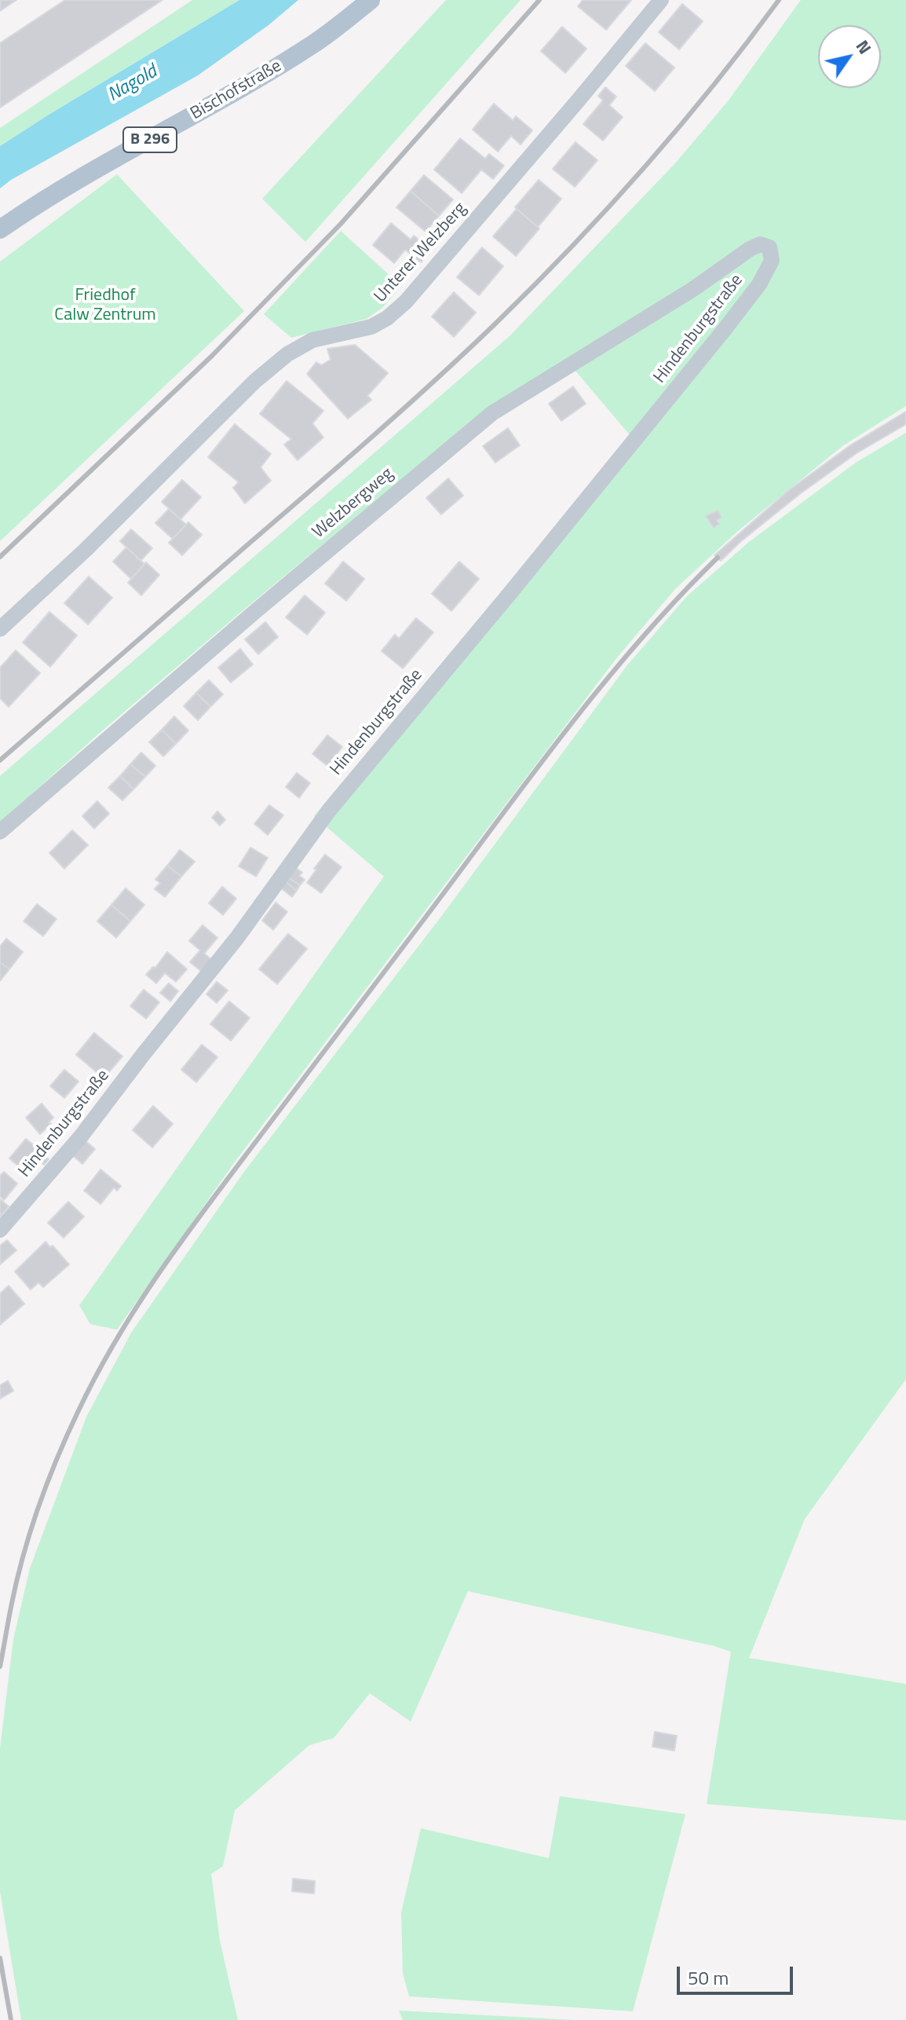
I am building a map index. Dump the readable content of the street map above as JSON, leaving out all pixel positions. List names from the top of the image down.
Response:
{
  "streets": {
    "main road": ["Bischofstraße", "B 296"],
    "street": ["Unterer Welzberg", "Hindenburgstraße", "Welzbergweg"]
  },
  "crossings": [
    ["Hindenburgstraße", "Welzbergweg"]
  ],
  "water": ["Nagold"],
  "parks": ["Friedhof Calw Zentrum"],
  "scale_bar": "50 m",
  "north": "top right"
}
